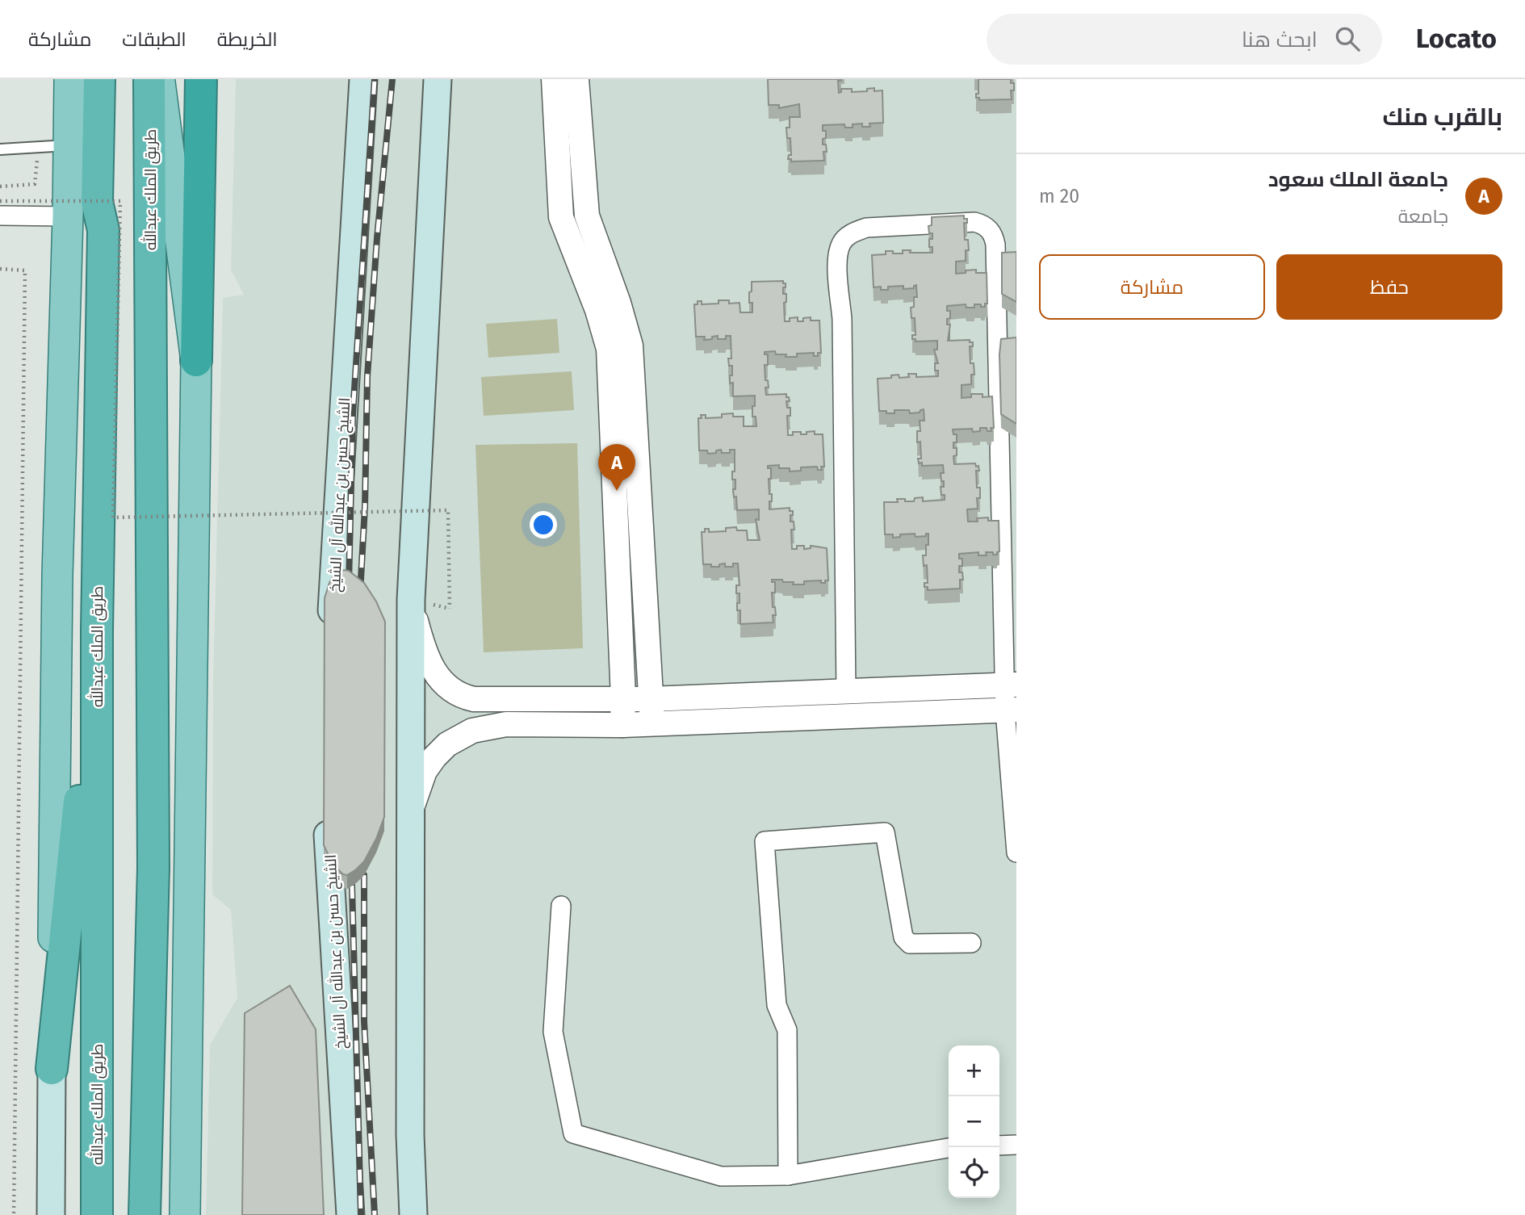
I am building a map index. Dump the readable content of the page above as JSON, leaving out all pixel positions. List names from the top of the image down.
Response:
{
  "streets": {
    "highway": ["طريق الملك عبدالله"],
    "main road": ["الشيخ حسن بن عبدالله آل الشيخ"]
  },
  "page": {
    "header": "Locato",
    "search": "ابحث هنا",
    "nav": ["الخريطة", "الطبقات", "مشاركة"],
    "heading": "بالقرب منك",
    "list": [
      {
        "mark": "A",
        "name": "جامعة الملك سعود",
        "note": "جامعة",
        "value": "20 m"
      }
    ],
    "buttons": ["حفظ", "مشاركة"],
    "pins": "A",
    "map_buttons": ["+", "−"]
  }
}
